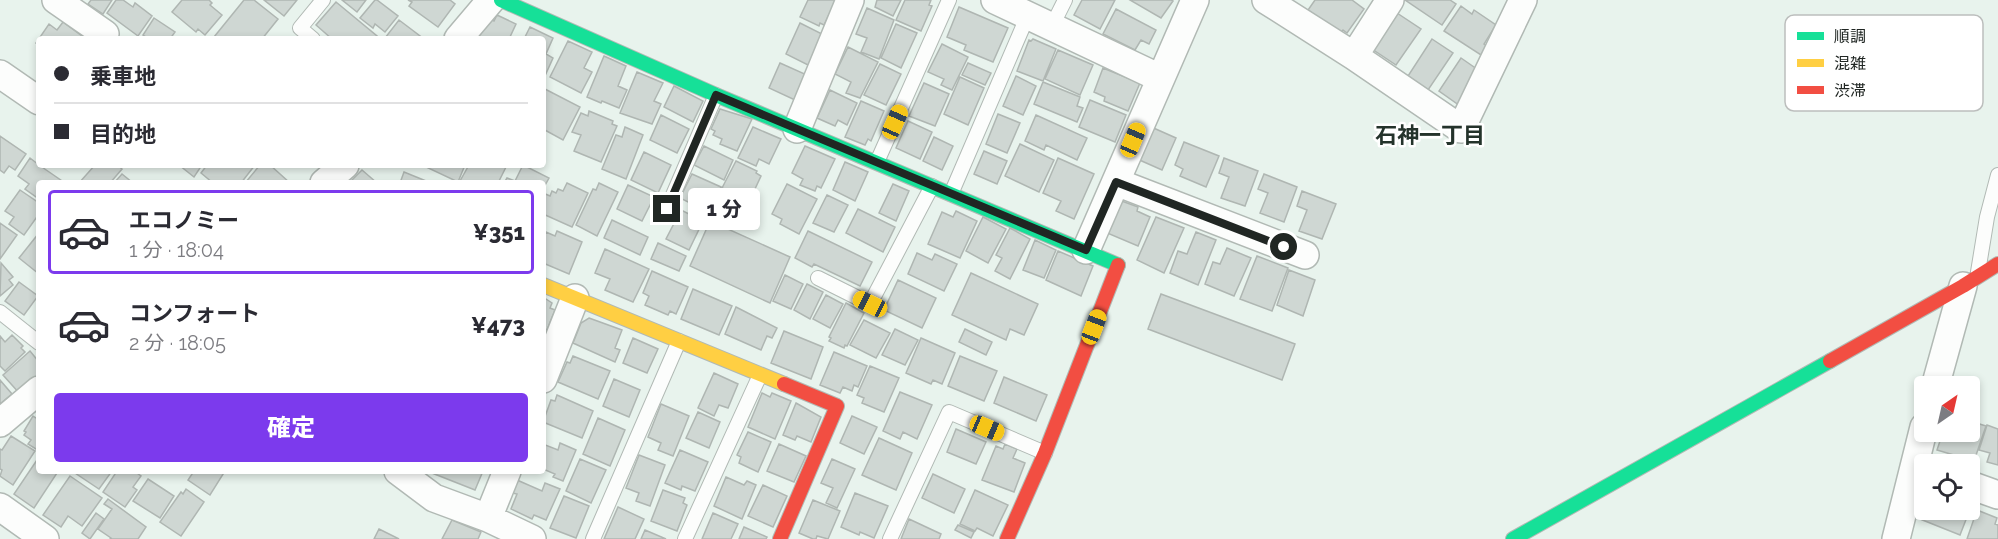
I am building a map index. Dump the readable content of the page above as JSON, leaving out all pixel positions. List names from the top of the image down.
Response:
{
  "districts": ["石神一丁目"],
  "legend": ["順調", "混雑", "渋滞"],
  "north": "top right",
  "page": {
    "banner": ["乗車地", "目的地"],
    "bubble": "1 分",
    "list": [
      {
        "name": "エコノミー",
        "note": "1 分 · 18:04",
        "value": "¥351"
      },
      {
        "name": "コンフォート",
        "note": "2 分 · 18:05",
        "value": "¥473"
      }
    ],
    "buttons": "確定"
  }
}
